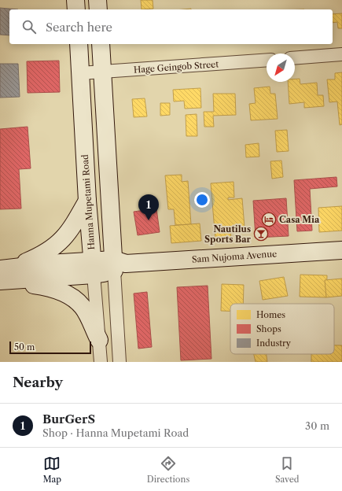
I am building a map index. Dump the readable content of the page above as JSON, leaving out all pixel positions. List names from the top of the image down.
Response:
{
  "streets": {
    "main road": ["Hanna Mupetami Road", "Sam Nujoma Avenue"],
    "street": ["Hage Geingob Street"]
  },
  "crossings": [
    ["Hage Geingob Street", "Hanna Mupetami Road"],
    ["Hanna Mupetami Road", "Sam Nujoma Avenue"]
  ],
  "places": {
    "hotel": ["Casa Mia"],
    "bar": ["Nautilus Sports Bar"]
  },
  "legend": ["Homes", "Shops", "Industry"],
  "scale_bar": "50 m",
  "north": "bottom left",
  "page": {
    "search": "Search here",
    "pins": "1",
    "scale": "50 m",
    "heading": "Nearby",
    "list": [
      {
        "mark": "1",
        "name": "BurGerS",
        "note": "Shop · Hanna Mupetami Road",
        "value": "30 m"
      }
    ],
    "nav": ["Map", "Directions", "Saved"]
  }
}
